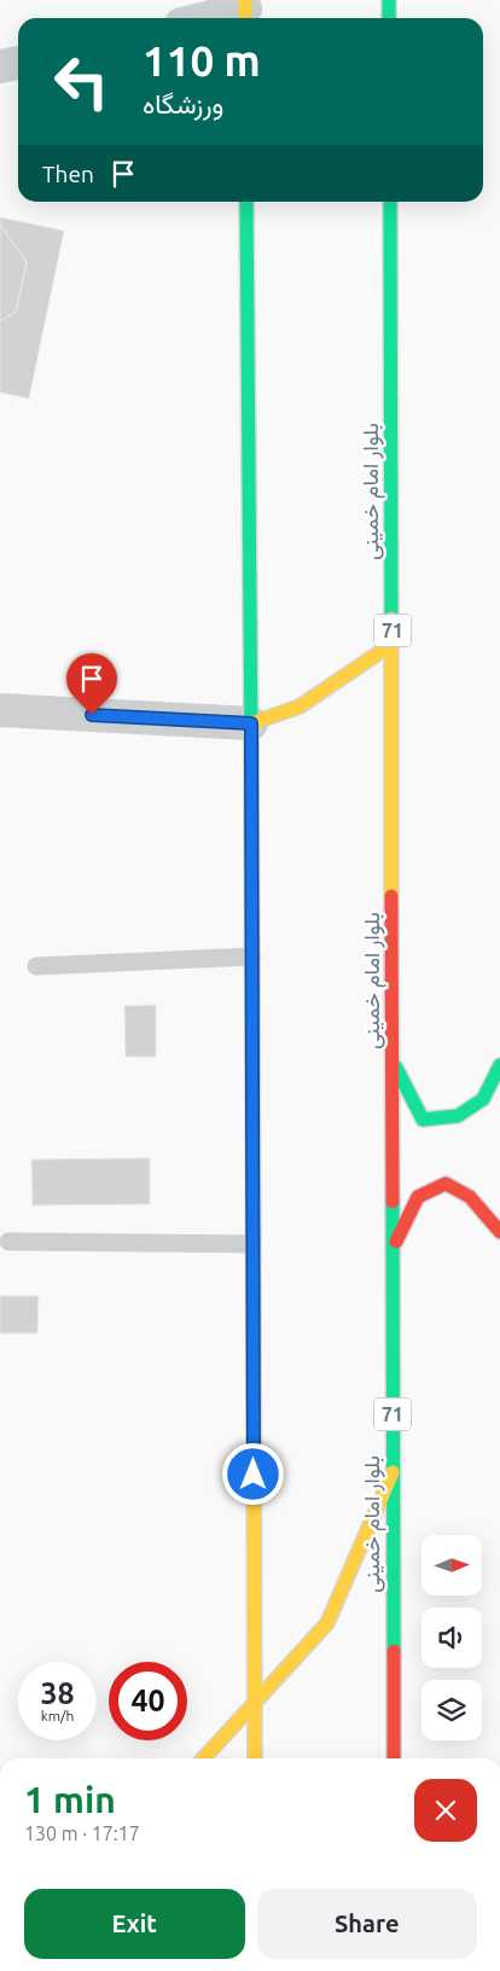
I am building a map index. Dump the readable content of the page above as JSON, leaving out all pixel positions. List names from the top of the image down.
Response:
{
  "streets": {
    "main road": ["بلوار امام خمینی", "71"]
  },
  "north": "right",
  "page": {
    "turn": ["110 m", "ورزشگاه"],
    "then": "Then",
    "speed": "38 km/h",
    "limit": "40",
    "heading": ["1 min", "130 m · 17:17"],
    "buttons": ["Exit", "Share"]
  }
}
